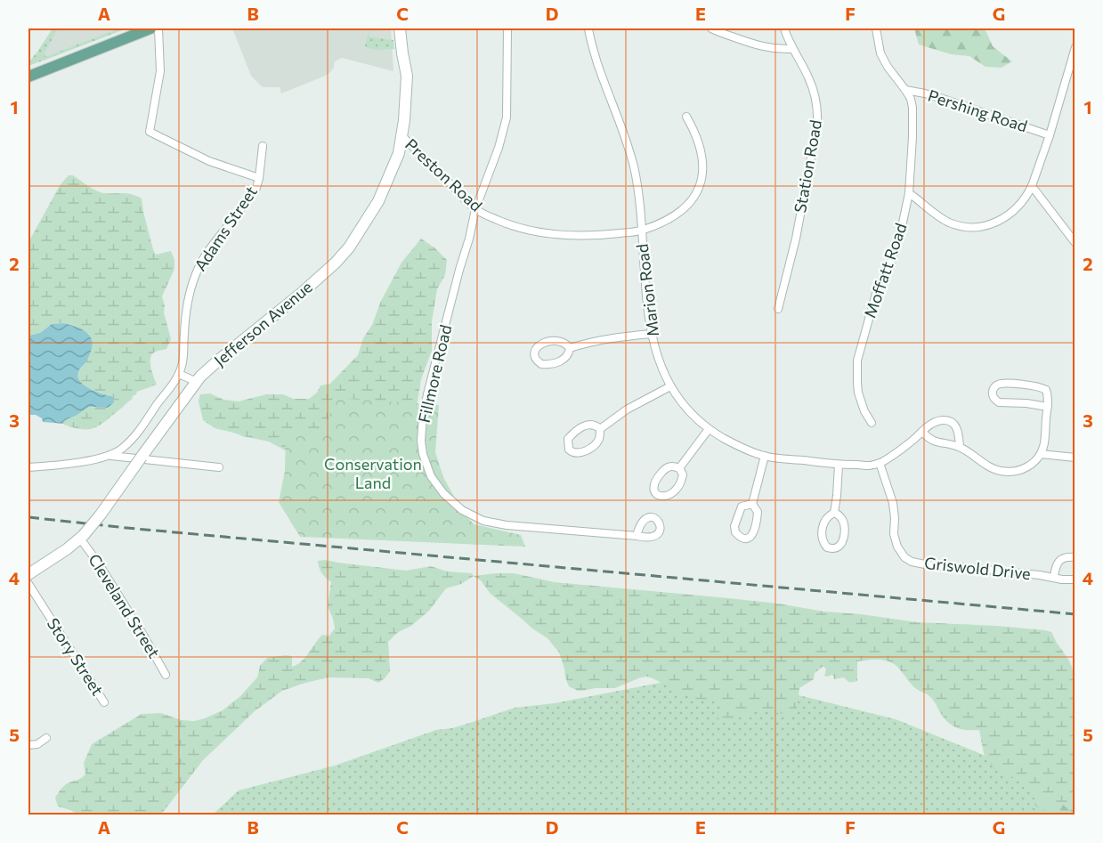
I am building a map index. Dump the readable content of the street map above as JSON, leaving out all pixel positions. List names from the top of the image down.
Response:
{
  "streets": {
    "main road": ["Jefferson Avenue"],
    "street": [
      "Pershing Road",
      "Station Road",
      "Preston Road",
      "Adams Street",
      "Moffatt Road",
      "Marion Road",
      "Fillmore Road",
      "Griswold Drive",
      "Cleveland Street",
      "Story Street"
    ]
  },
  "crossings": [
    ["Pershing Road", "Moffatt Road"],
    ["Preston Road", "Marion Road"],
    ["Preston Road", "Jefferson Avenue"],
    ["Preston Road", "Fillmore Road"],
    ["Marion Road", "Griswold Drive"],
    ["Jefferson Avenue", "Cleveland Street"]
  ],
  "parks": ["Conservation Land"],
  "grid": {
    "columns": [
      "A",
      "B",
      "C",
      "D",
      "E",
      "F",
      "G"
    ],
    "rows": [
      "1",
      "2",
      "3",
      "4",
      "5"
    ]
  }
}
